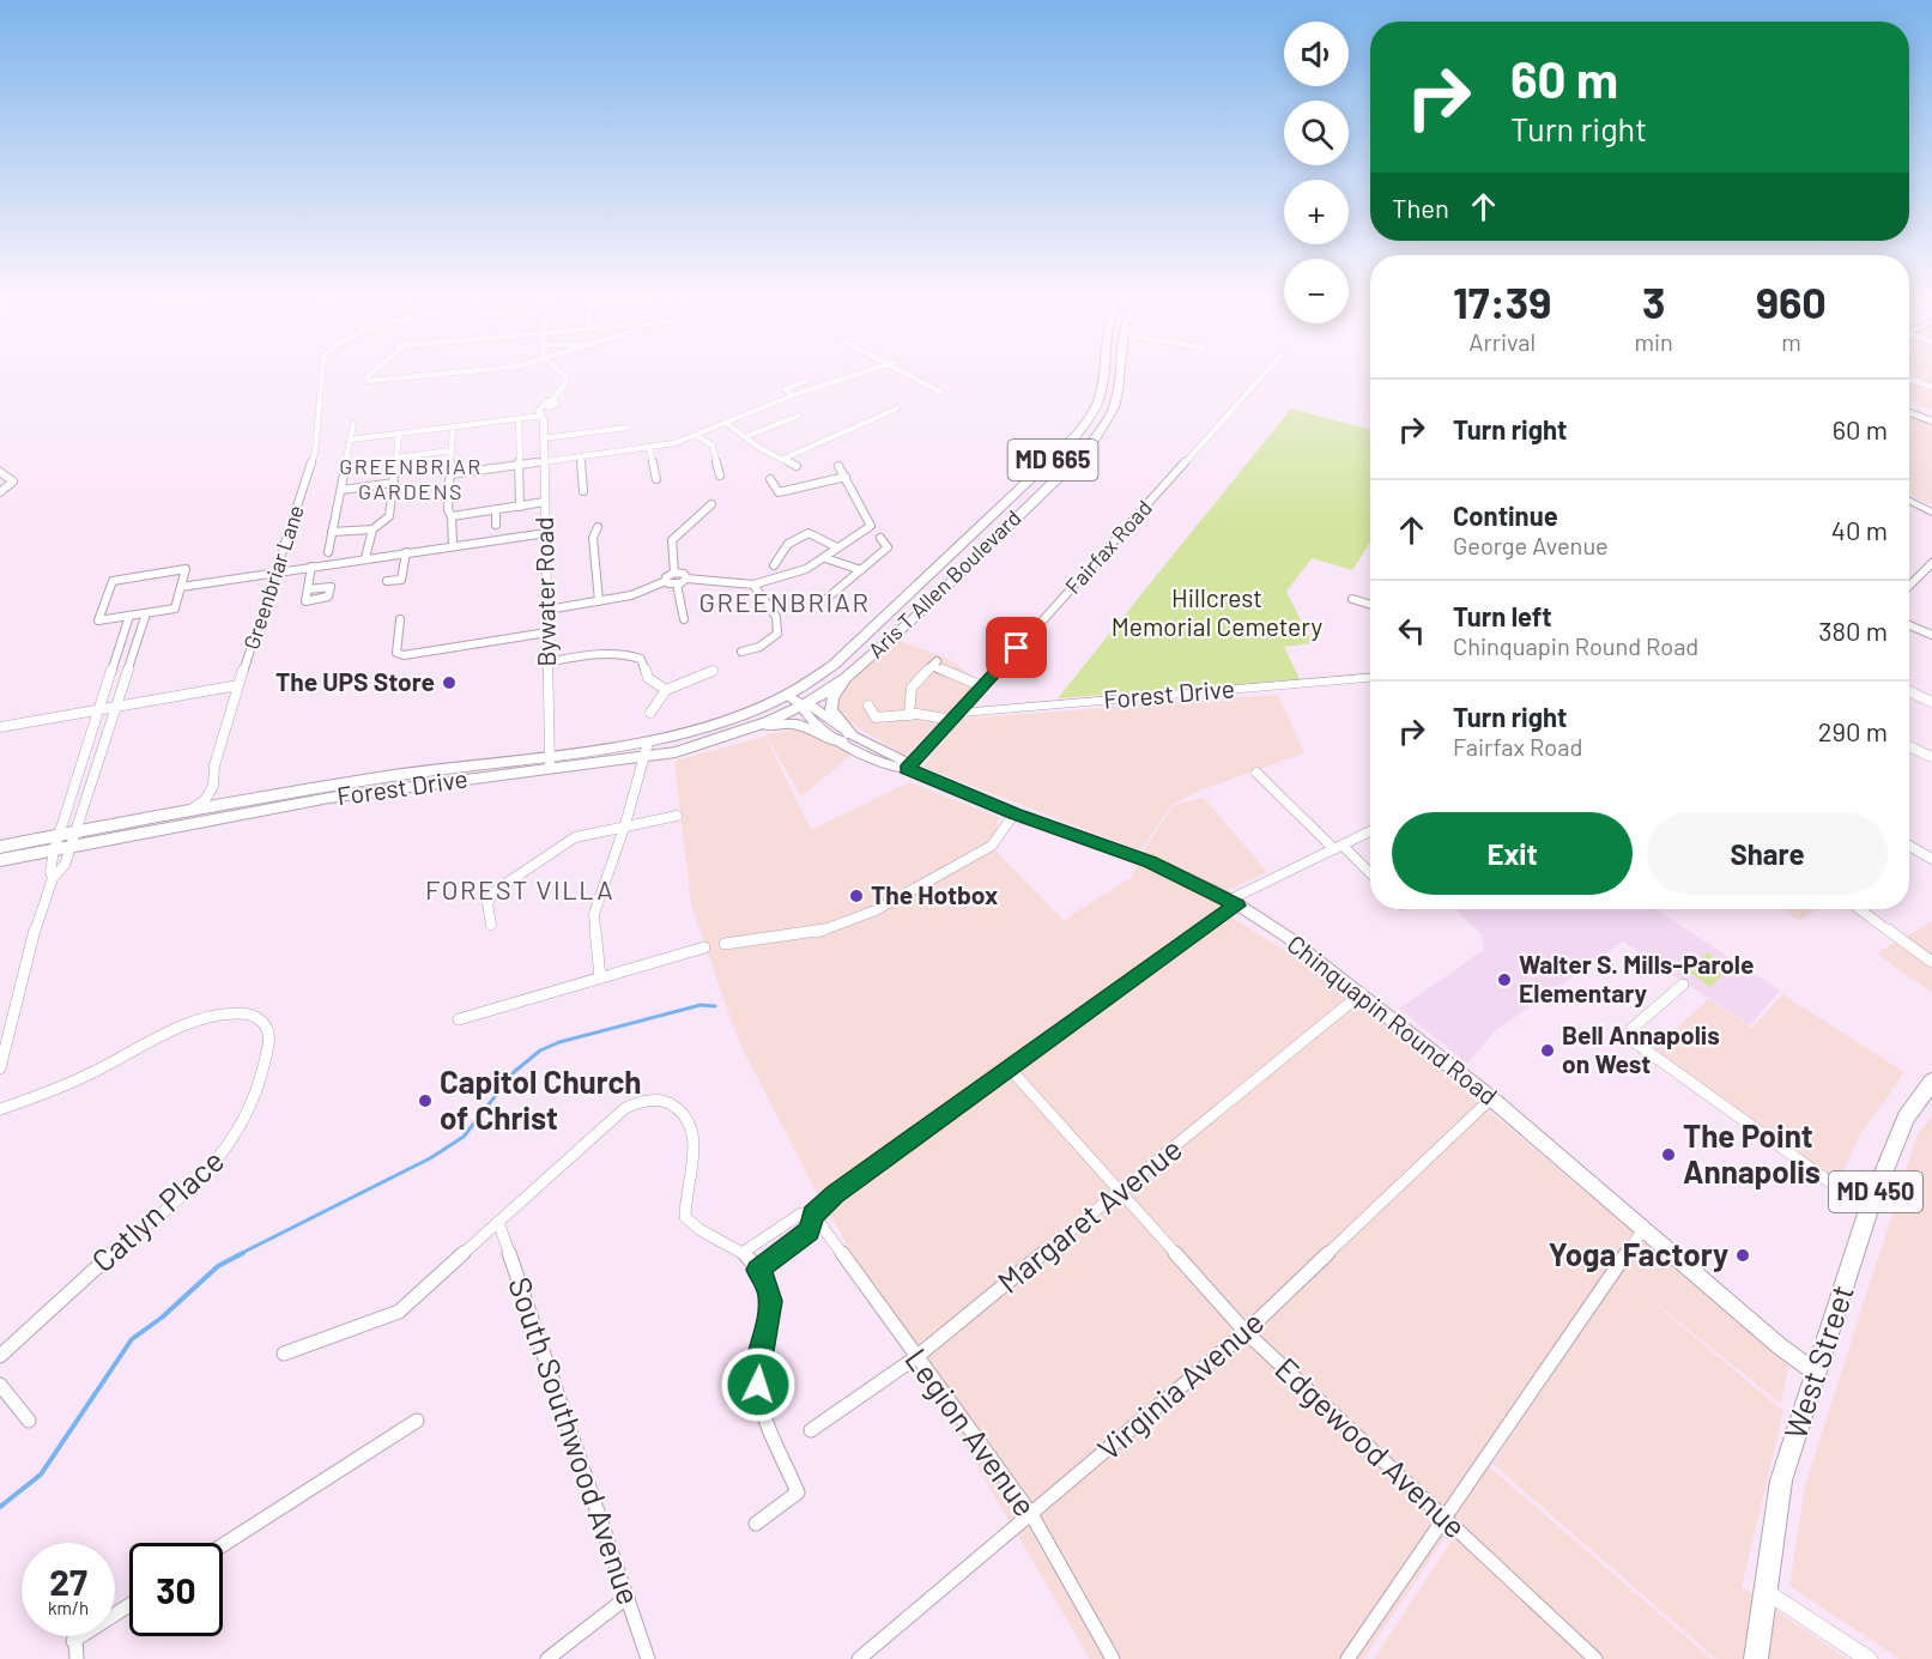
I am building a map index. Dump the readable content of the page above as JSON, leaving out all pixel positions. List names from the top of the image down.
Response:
{
  "streets": {
    "main road": [
      "MD 665",
      "Aris T Allen Boulevard",
      "Forest Drive",
      "Chinquapin Round Road",
      "MD 450",
      "West Street"
    ],
    "street": [
      "Fairfax Road",
      "Greenbriar Lane",
      "Bywater Road",
      "Catlyn Place",
      "Margaret Avenue",
      "Virginia Avenue",
      "Legion Avenue",
      "South Southwood Avenue",
      "Edgewood Avenue"
    ]
  },
  "crossings": [
    ["Fairfax Road", "Forest Drive"],
    ["Fairfax Road", "Chinquapin Round Road"],
    ["Aris T Allen Boulevard", "Forest Drive"],
    ["Aris T Allen Boulevard", "Chinquapin Round Road"],
    ["Bywater Road", "Forest Drive"],
    ["Forest Drive", "Chinquapin Round Road"],
    ["Chinquapin Round Road", "Margaret Avenue"],
    ["Chinquapin Round Road", "West Street"],
    ["Chinquapin Round Road", "Virginia Avenue"],
    ["Margaret Avenue", "Legion Avenue"],
    ["Margaret Avenue", "Edgewood Avenue"],
    ["Virginia Avenue", "Legion Avenue"],
    ["Virginia Avenue", "Edgewood Avenue"]
  ],
  "districts": ["GREENBRIAR GARDENS", "GREENBRIAR", "FOREST VILLA"],
  "parks": ["Hillcrest Memorial Cemetery"],
  "places": [
    "The UPS Store",
    "The Hotbox",
    "Walter S. Mills-Parole Elementary",
    "Bell Annapolis on West",
    "Capitol Church of Christ",
    "The Point Annapolis",
    "Yoga Factory"
  ],
  "page": {
    "map_buttons": ["+", "−"],
    "turn": ["60 m", "Turn right"],
    "then": "Then",
    "eta": [
      "17:39",
      "Arrival",
      "3",
      "min",
      "960",
      "m"
    ],
    "list": [
      {
        "name": "Turn right",
        "value": "60 m"
      },
      {
        "name": "Continue",
        "note": "George Avenue",
        "value": "40 m"
      },
      {
        "name": "Turn left",
        "note": "Chinquapin Round Road",
        "value": "380 m"
      },
      {
        "name": "Turn right",
        "note": "Fairfax Road",
        "value": "290 m"
      }
    ],
    "buttons": ["Exit", "Share"],
    "speed": "27 km/h",
    "limit": "30"
  }
}
